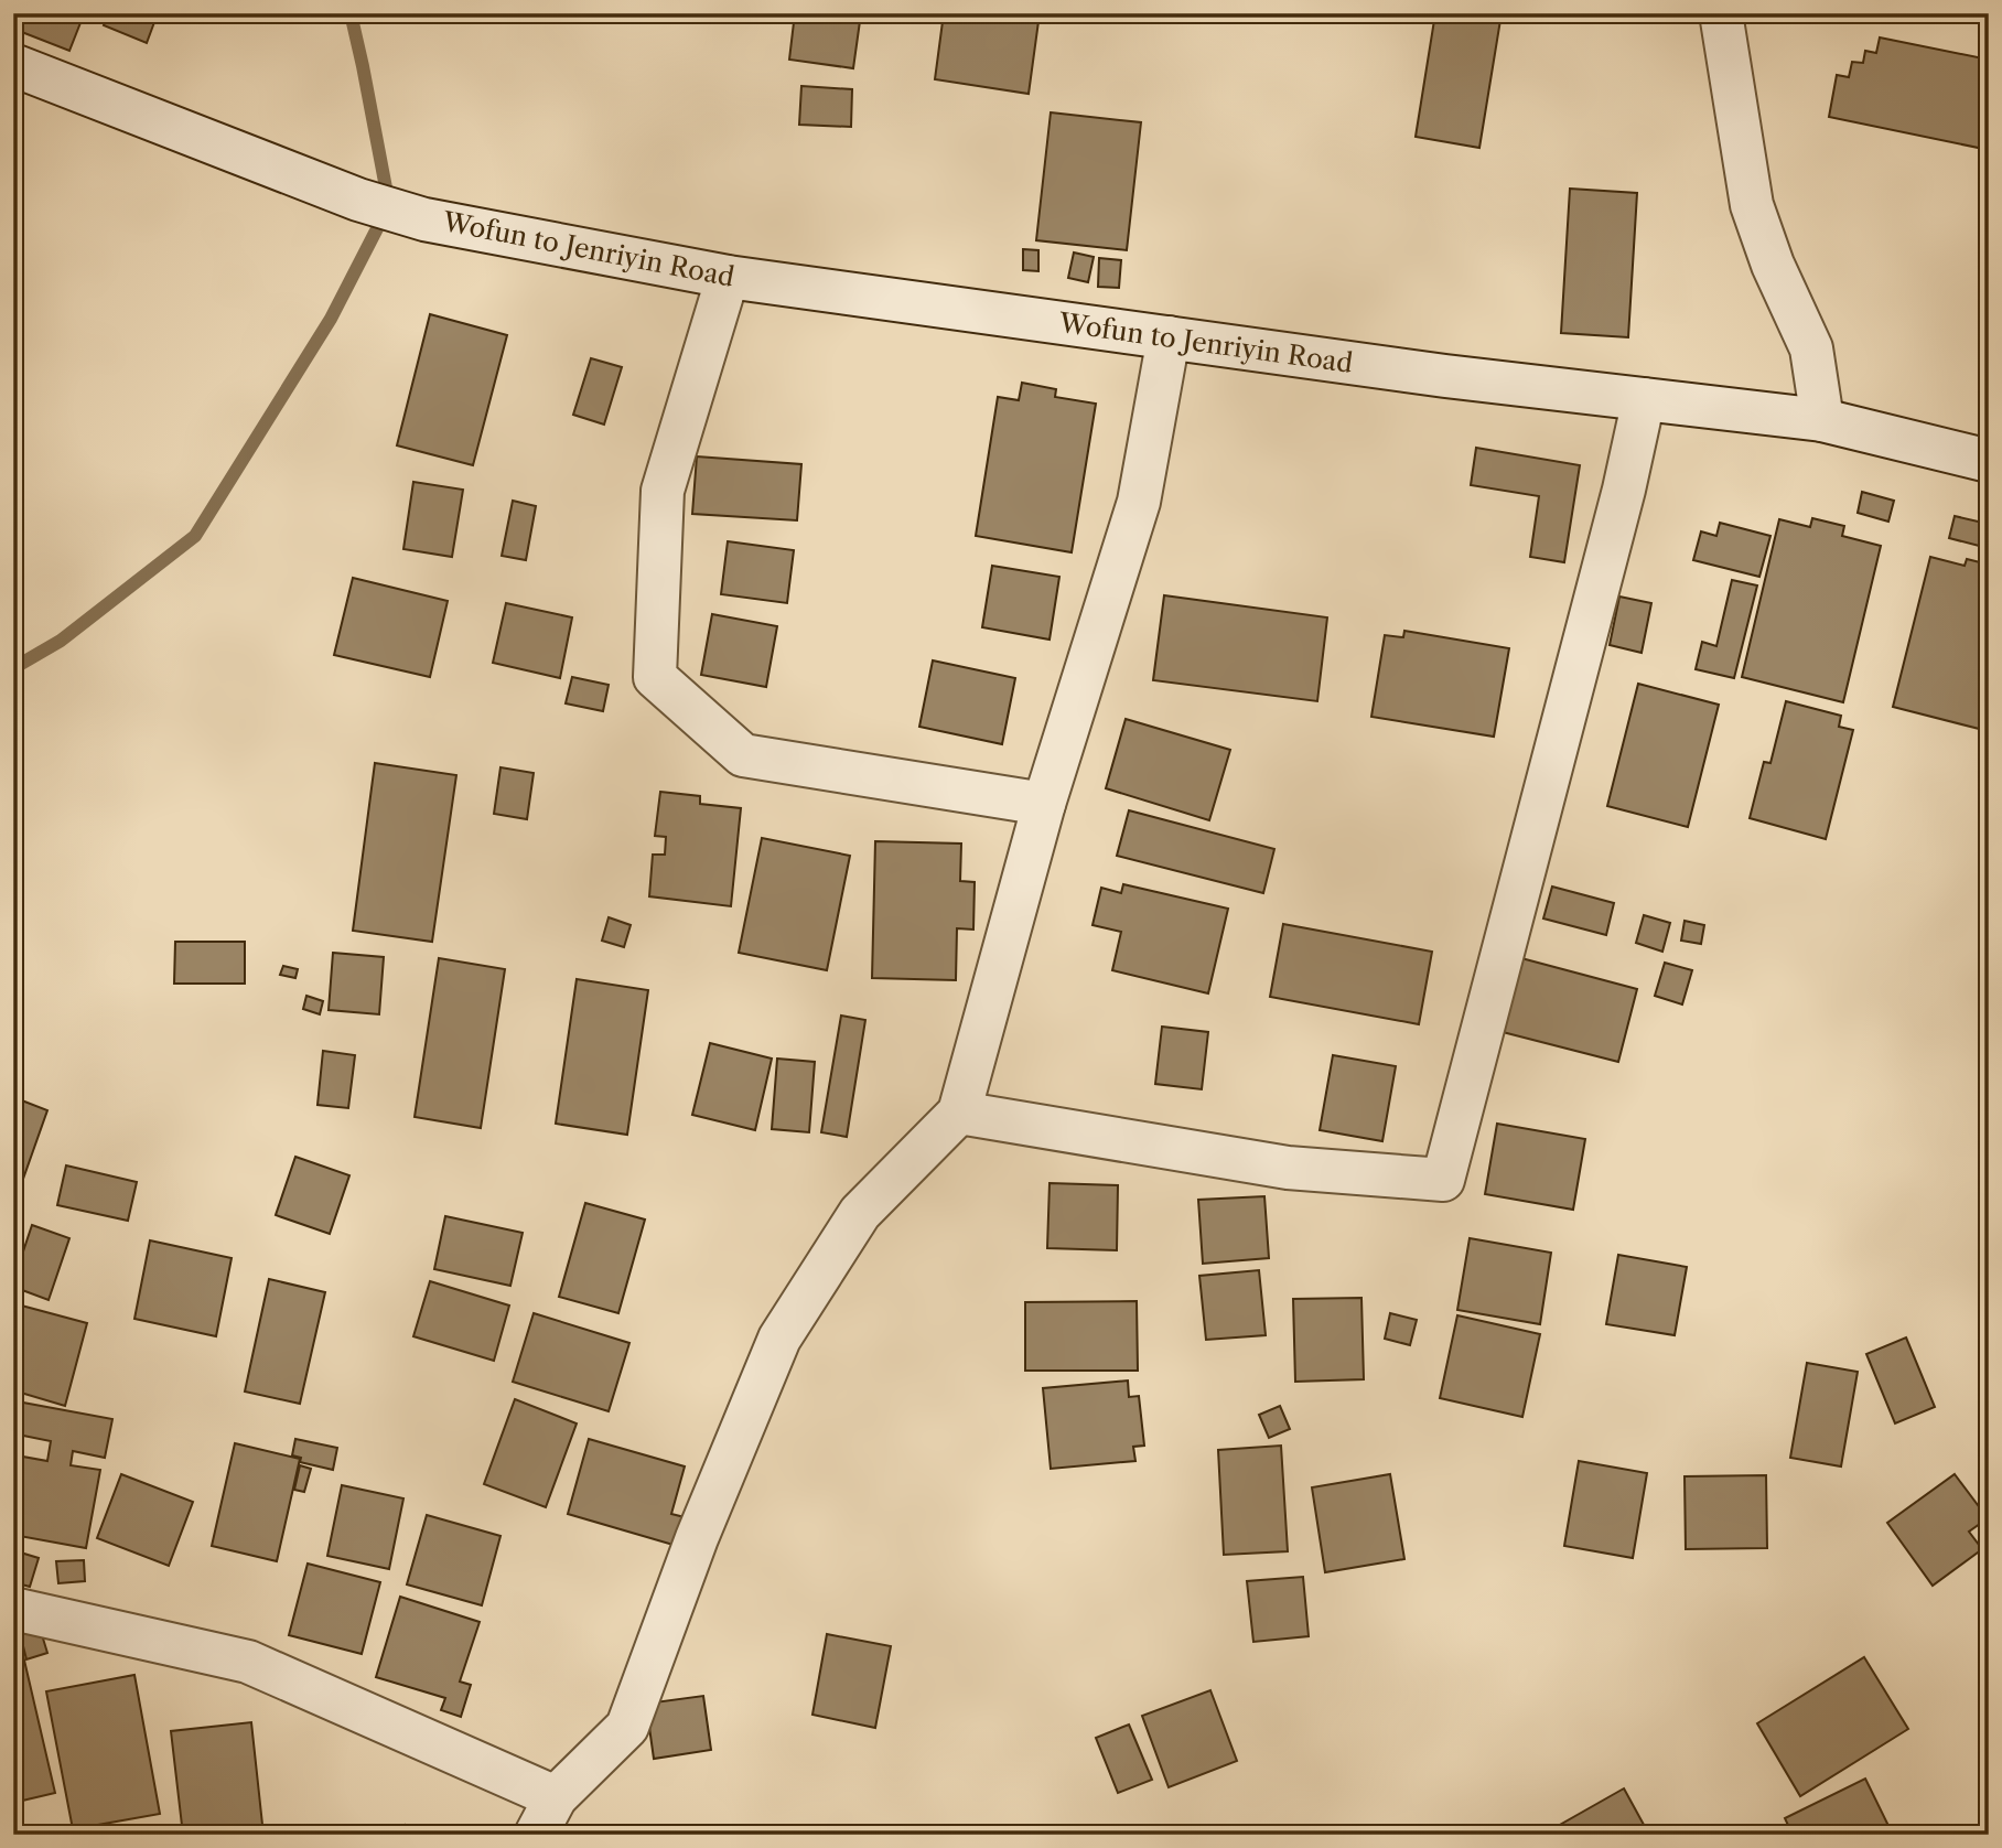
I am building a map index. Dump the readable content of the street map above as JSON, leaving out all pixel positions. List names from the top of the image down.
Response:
{
  "streets": {
    "street": ["Wofun to Jenriyin Road"]
  }
}
